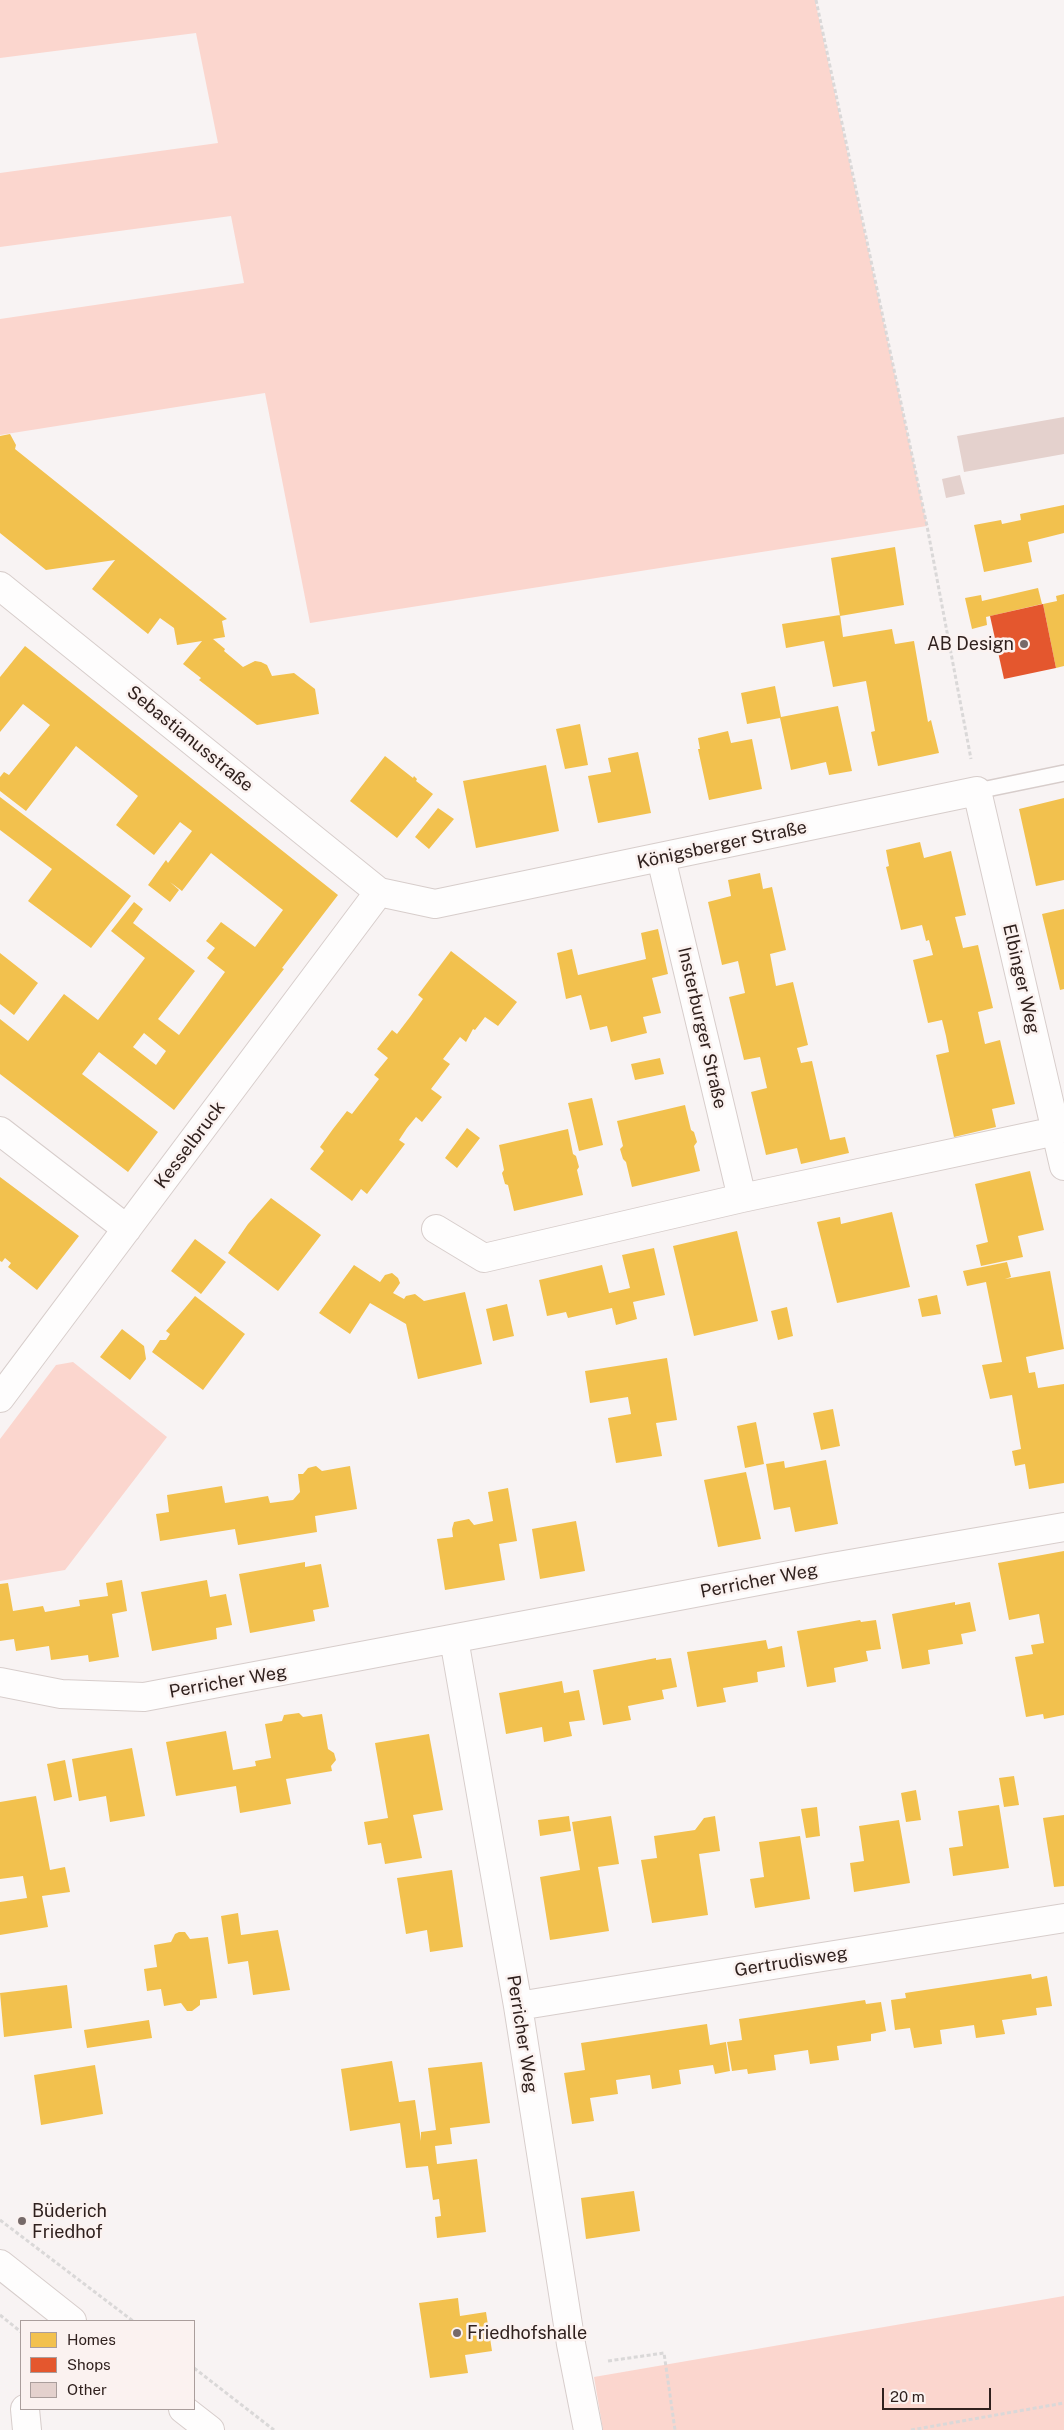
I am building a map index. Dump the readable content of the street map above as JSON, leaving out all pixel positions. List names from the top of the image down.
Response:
{
  "streets": {
    "street": [
      "Sebastianusstraße",
      "Königsberger Straße",
      "Elbinger Weg",
      "Insterburger Straße",
      "Kesselbruck",
      "Perricher Weg",
      "Gertrudisweg"
    ]
  },
  "crossings": [
    ["Sebastianusstraße", "Königsberger Straße"],
    ["Sebastianusstraße", "Kesselbruck"],
    ["Königsberger Straße", "Elbinger Weg"],
    ["Königsberger Straße", "Insterburger Straße"],
    ["Königsberger Straße", "Kesselbruck"],
    ["Perricher Weg", "Gertrudisweg"]
  ],
  "places": ["AB Design", "Büderich Friedhof", "Friedhofshalle"],
  "legend": ["Homes", "Shops", "Other"],
  "scale_bar": "20 m"
}
